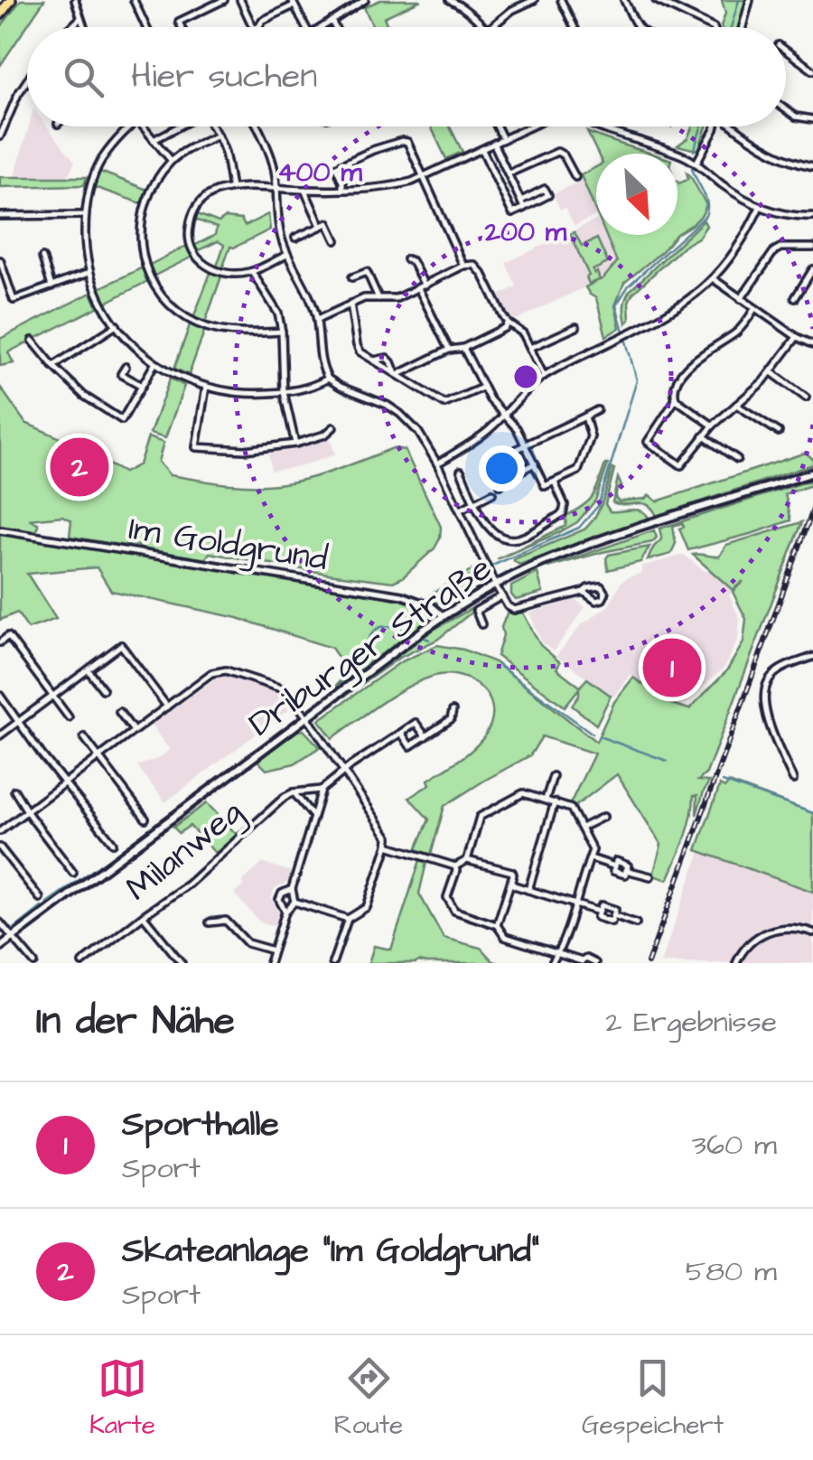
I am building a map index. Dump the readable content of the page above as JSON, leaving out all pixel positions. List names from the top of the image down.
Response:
{
  "streets": {
    "main road": ["Driburger Straße"],
    "street": ["Im Goldgrund", "Milanweg"]
  },
  "crossings": [
    ["Im Goldgrund", "Driburger Straße"]
  ],
  "north": "bottom right",
  "page": {
    "search": "Hier suchen",
    "pins": ["2", "1"],
    "heading": ["In der Nähe", "2 Ergebnisse"],
    "list": [
      {
        "mark": "1",
        "name": "Sporthalle",
        "note": "Sport",
        "value": "360 m"
      },
      {
        "mark": "2",
        "name": "Skateanlage \"Im Goldgrund\"",
        "note": "Sport",
        "value": "580 m"
      }
    ],
    "nav": ["Karte", "Route", "Gespeichert"]
  },
  "rings": ["400 m", "200 m"]
}
